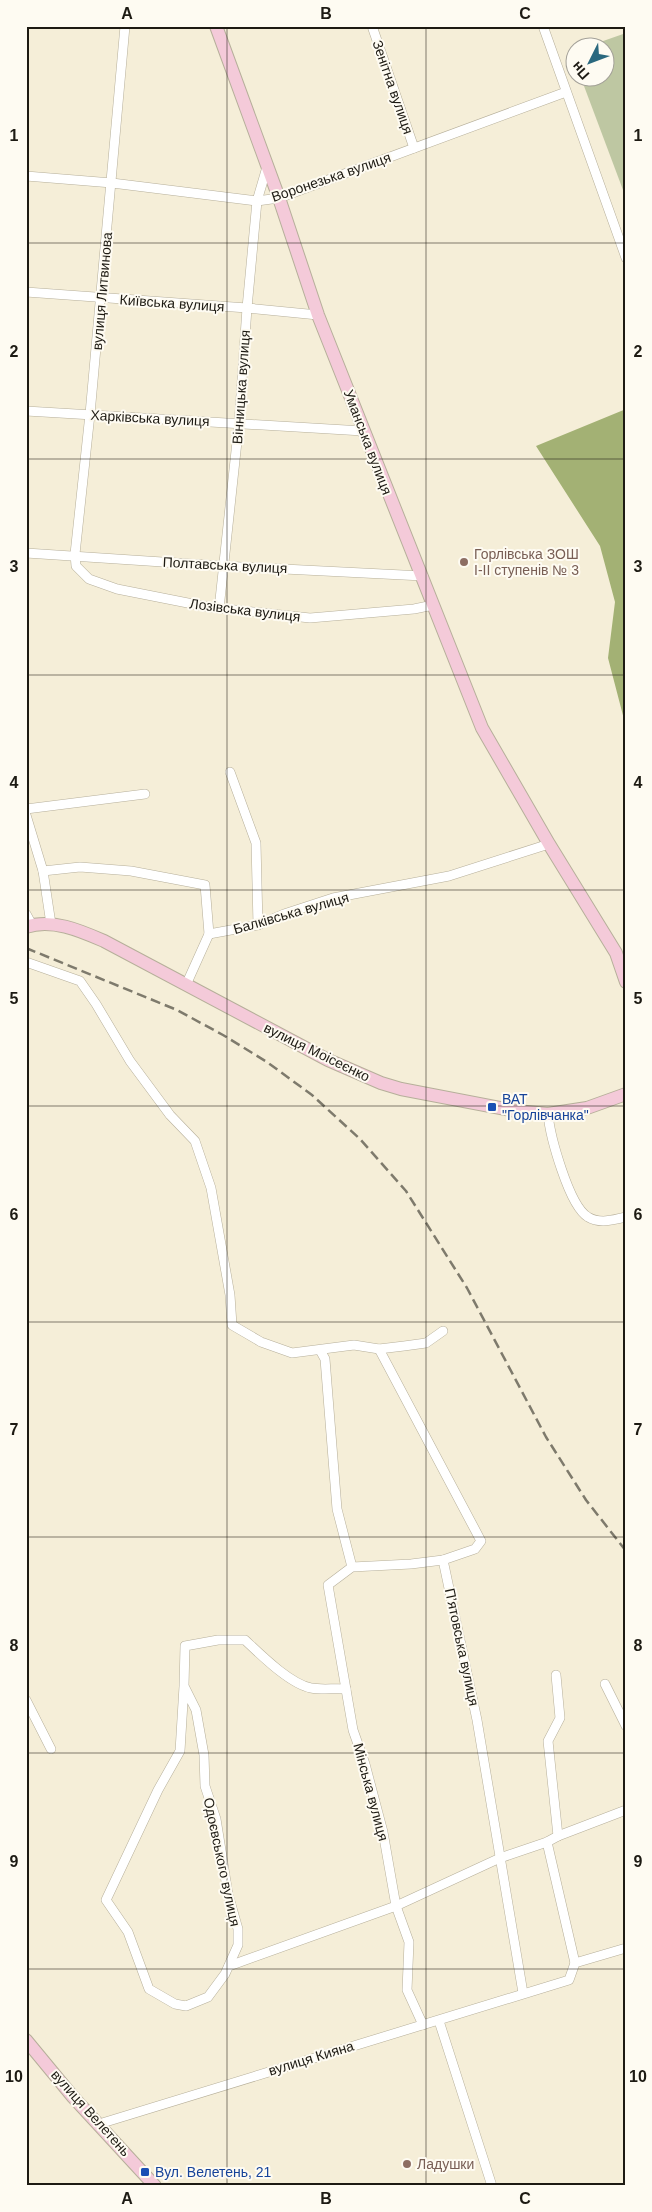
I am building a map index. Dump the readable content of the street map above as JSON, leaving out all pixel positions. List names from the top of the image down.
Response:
{
  "streets": {
    "street": [
      "Зенітна вулиця",
      "Воронезька вулиця",
      "вулиця Литвинова",
      "Київська вулиця",
      "Вінницька вулиця",
      "Харківська вулиця",
      "Уманська вулиця",
      "Полтавська вулиця",
      "Лозівська вулиця",
      "Балківська вулиця",
      "вулиця Моісеєнко",
      "П’ятовська вулиця",
      "Мінська вулиця",
      "Одоєвського вулиця",
      "вулиця Кияна",
      "вулиця Велетень"
    ]
  },
  "crossings": [
    ["Зенітна вулиця", "Воронезька вулиця"],
    ["Воронезька вулиця", "вулиця Литвинова"],
    ["Воронезька вулиця", "Вінницька вулиця"],
    ["Воронезька вулиця", "Уманська вулиця"],
    ["вулиця Литвинова", "Київська вулиця"],
    ["вулиця Литвинова", "Харківська вулиця"],
    ["вулиця Литвинова", "Полтавська вулиця"],
    ["вулиця Литвинова", "Лозівська вулиця"],
    ["Київська вулиця", "Вінницька вулиця"],
    ["Київська вулиця", "Уманська вулиця"],
    ["Вінницька вулиця", "Харківська вулиця"],
    ["Вінницька вулиця", "Уманська вулиця"],
    ["Вінницька вулиця", "Полтавська вулиця"],
    ["Вінницька вулиця", "Лозівська вулиця"],
    ["Харківська вулиця", "Уманська вулиця"],
    ["Уманська вулиця", "Полтавська вулиця"],
    ["Уманська вулиця", "Лозівська вулиця"],
    ["Уманська вулиця", "Балківська вулиця"],
    ["Полтавська вулиця", "Лозівська вулиця"],
    ["П’ятовська вулиця", "вулиця Кияна"],
    ["Мінська вулиця", "Одоєвського вулиця"],
    ["Мінська вулиця", "вулиця Кияна"],
    ["вулиця Кияна", "вулиця Велетень"]
  ],
  "places": {
    "other": ["Горлівська ЗОШ І-ІІ ступенів № 3", "Ладушки"],
    "transit": ["ВАТ \"Горлівчанка\"", "Вул. Велетень, 21"]
  },
  "north": "bottom left",
  "grid": {
    "columns": ["A", "B", "C"],
    "rows": [
      "1",
      "2",
      "3",
      "4",
      "5",
      "6",
      "7",
      "8",
      "9",
      "10"
    ]
  }
}
